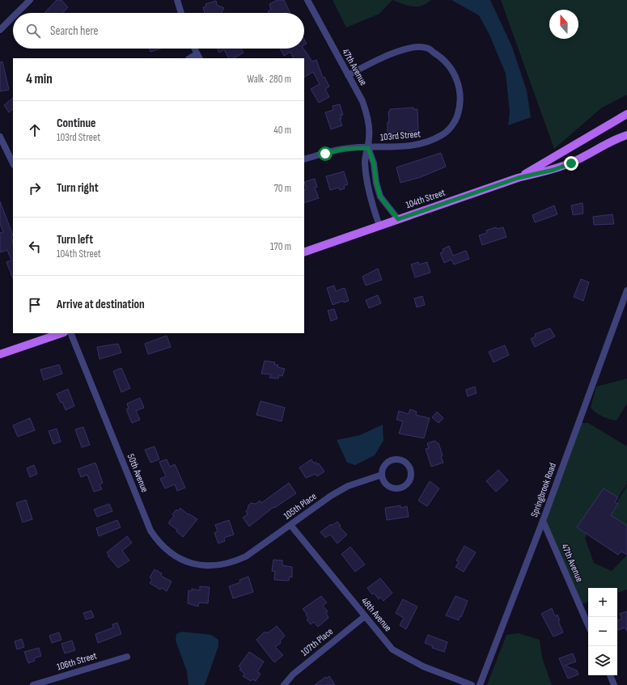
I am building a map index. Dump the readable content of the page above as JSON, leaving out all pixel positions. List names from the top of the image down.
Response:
{
  "streets": {
    "main road": ["104th Street"],
    "street": [
      "47th Avenue",
      "103rd Street",
      "50th Avenue",
      "Springbrook Road",
      "105th Place",
      "48th Avenue",
      "107th Place",
      "106th Street"
    ]
  },
  "crossings": [
    ["47th Avenue", "103rd Street"],
    ["47th Avenue", "104th Street"],
    ["47th Avenue", "Springbrook Road"],
    ["50th Avenue", "105th Place"],
    ["105th Place", "48th Avenue"],
    ["48th Avenue", "107th Place"]
  ],
  "north": "top",
  "page": {
    "search": "Search here",
    "heading": ["4 min", "Walk · 280 m"],
    "list": [
      ["Continue", "103rd Street", "40 m"],
      ["Turn right", "70 m"],
      ["Turn left", "104th Street", "170 m"],
      "Arrive at destination"
    ],
    "map_buttons": ["+", "−"]
  }
}
